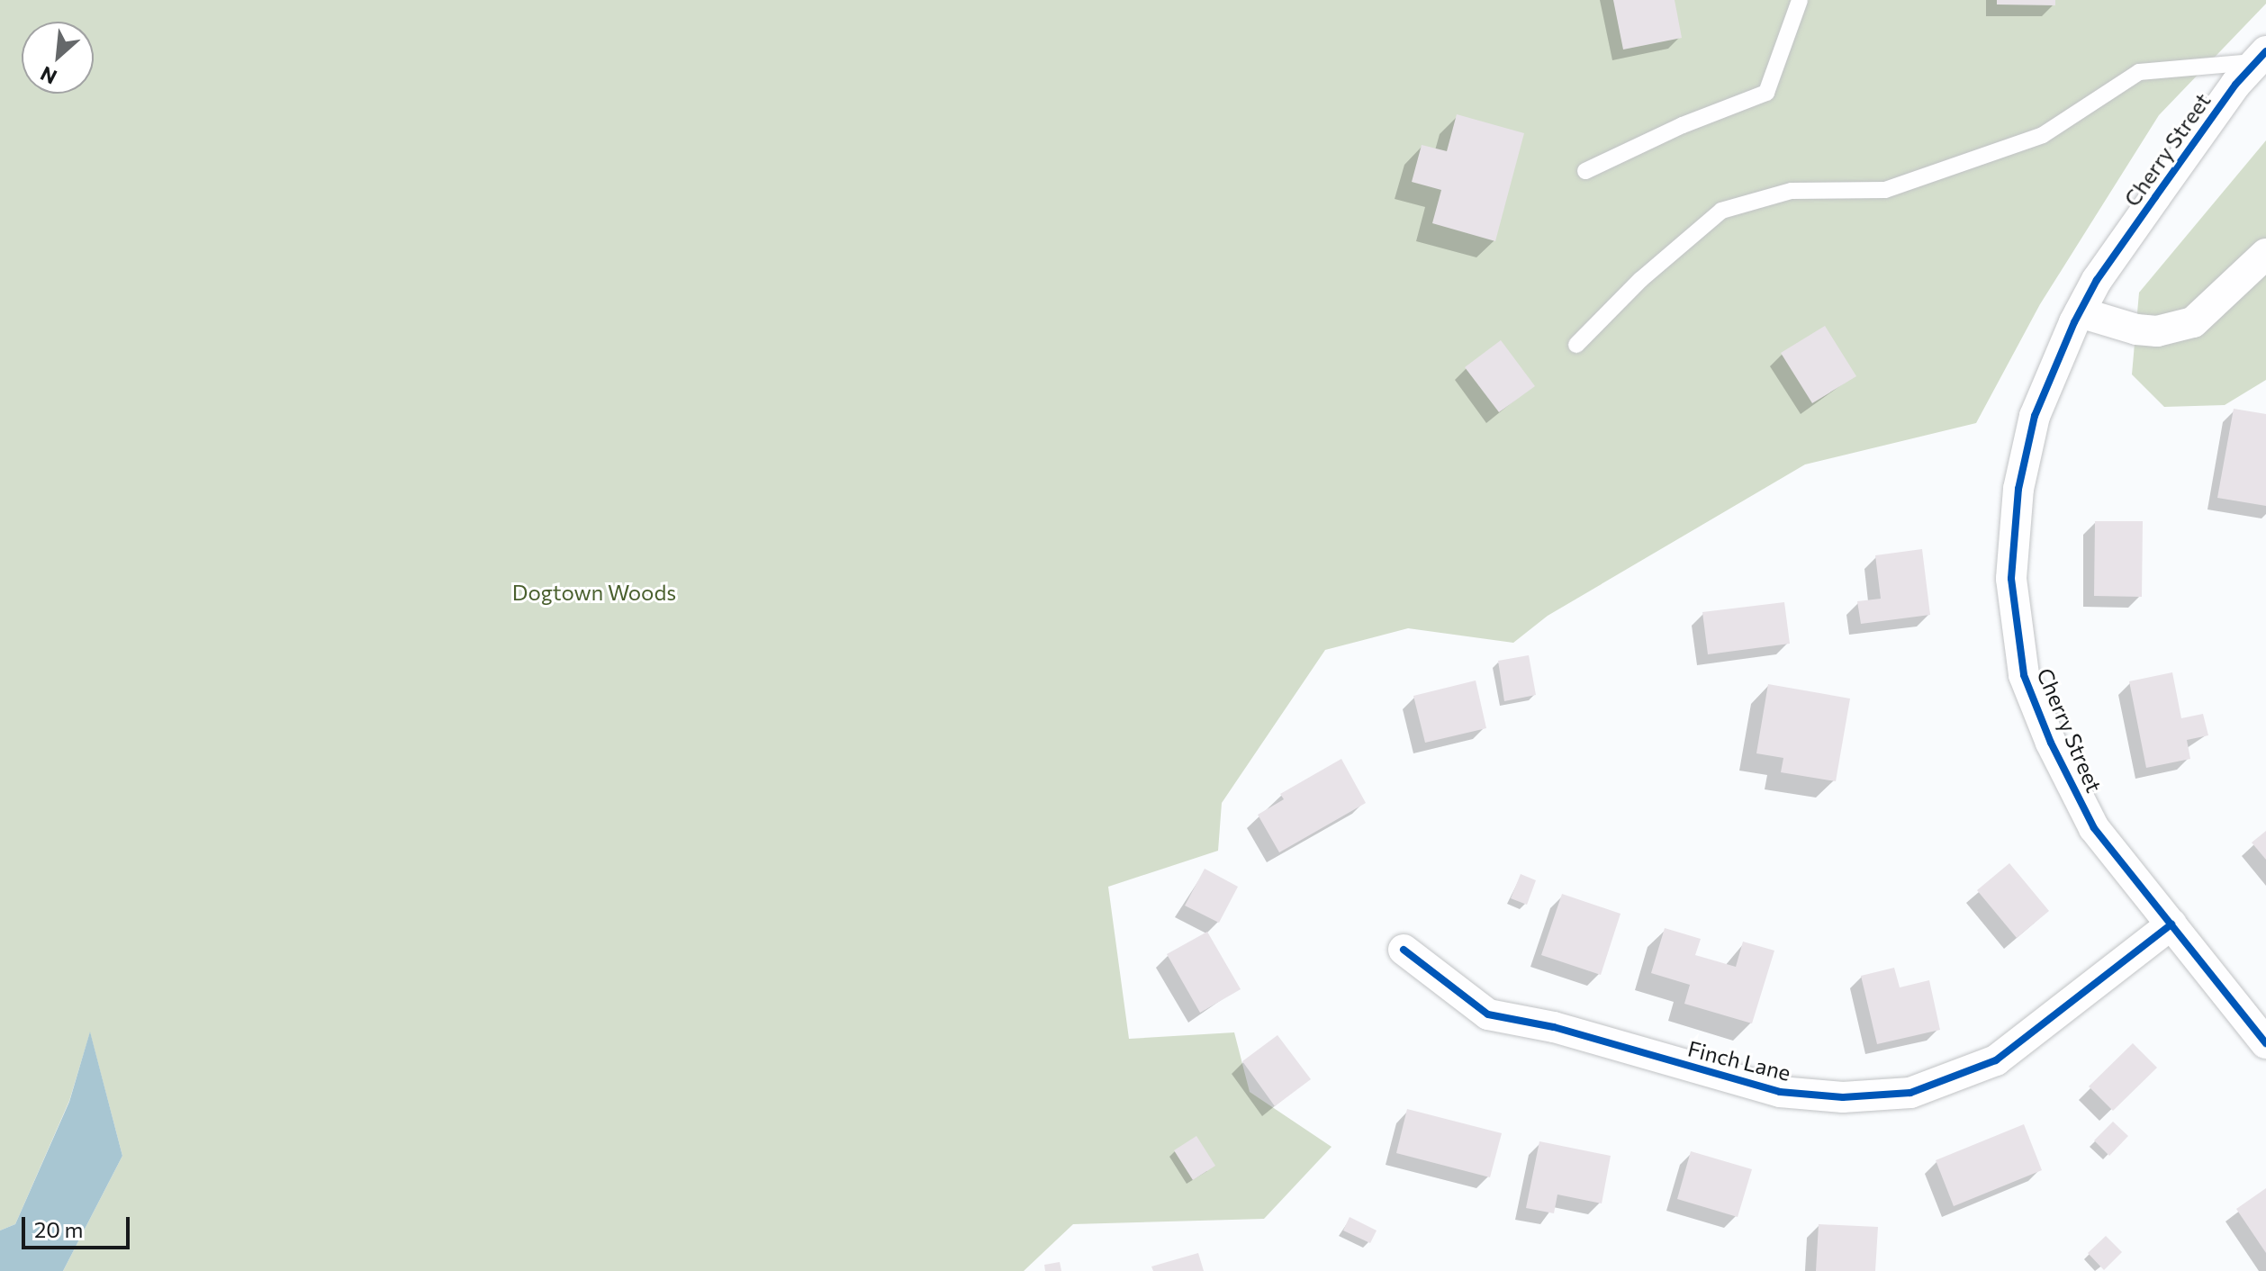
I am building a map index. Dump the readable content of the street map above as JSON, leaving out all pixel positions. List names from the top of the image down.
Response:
{
  "streets": {
    "street": ["Cherry Street", "Finch Lane"]
  },
  "crossings": [
    ["Cherry Street", "Finch Lane"]
  ],
  "parks": ["Dogtown Woods"],
  "scale_bar": "20 m",
  "north": "bottom left"
}
